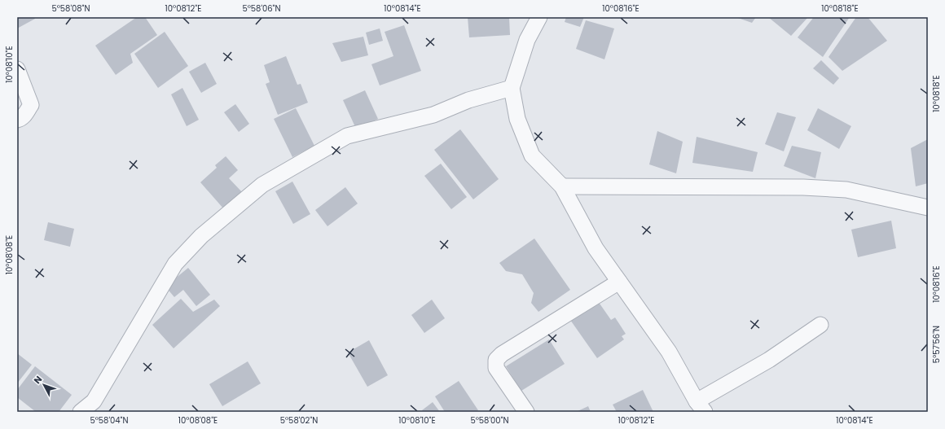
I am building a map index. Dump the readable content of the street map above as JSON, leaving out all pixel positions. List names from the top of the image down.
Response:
{
  "north": "top left",
  "coordinates": [
    "5°58'08\"N",
    "10°08'12\"E",
    "5°58'06\"N",
    "10°08'14\"E",
    "10°08'16\"E",
    "10°08'18\"E",
    "10°08'10\"E",
    "10°08'08\"E",
    "5°57'56\"N",
    "5°58'04\"N",
    "5°58'02\"N",
    "5°58'00\"N"
  ]
}
